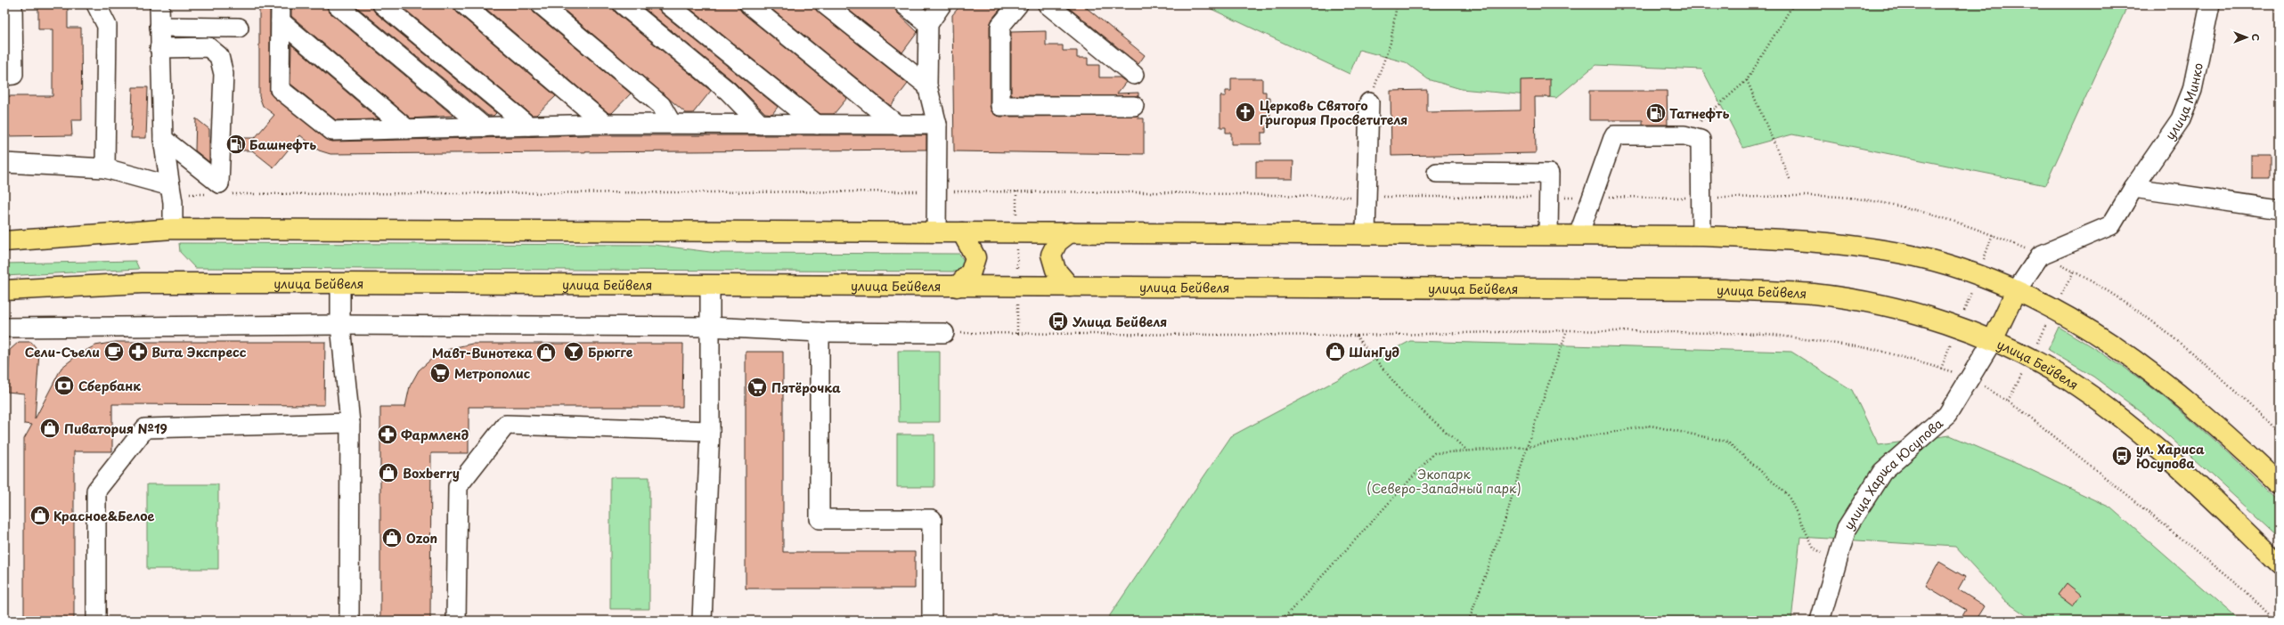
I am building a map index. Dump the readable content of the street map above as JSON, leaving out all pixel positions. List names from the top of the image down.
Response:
{
  "streets": {
    "main road": ["улица Бейвеля"],
    "street": ["улица Минко", "улица Хариса Юсупова"]
  },
  "crossings": [
    ["улица Бейвеля", "улица Хариса Юсупова"]
  ],
  "parks": ["Экопарк (Северо-Западный парк)"],
  "places": {
    "church": ["Церковь Святого Григория Просветителя"],
    "fuel station": ["Татнефть", "Башнефть"],
    "bus stop": ["Улица Бейвеля", "ул. Хариса Юсупова"],
    "cafe": ["Сели-Съели"],
    "pharmacy": ["Вита Экспресс", "Фармленд"],
    "bar": ["Брюгге"],
    "shop": [
      "ШинГуд",
      "Мавт-Винотека",
      "Пиватория №19",
      "Boxberry",
      "Красное&Белое",
      "Ozon"
    ],
    "supermarket": ["Метрополис", "Пятёрочка"],
    "bank": ["Сбербанк"]
  },
  "north": "right"
}
